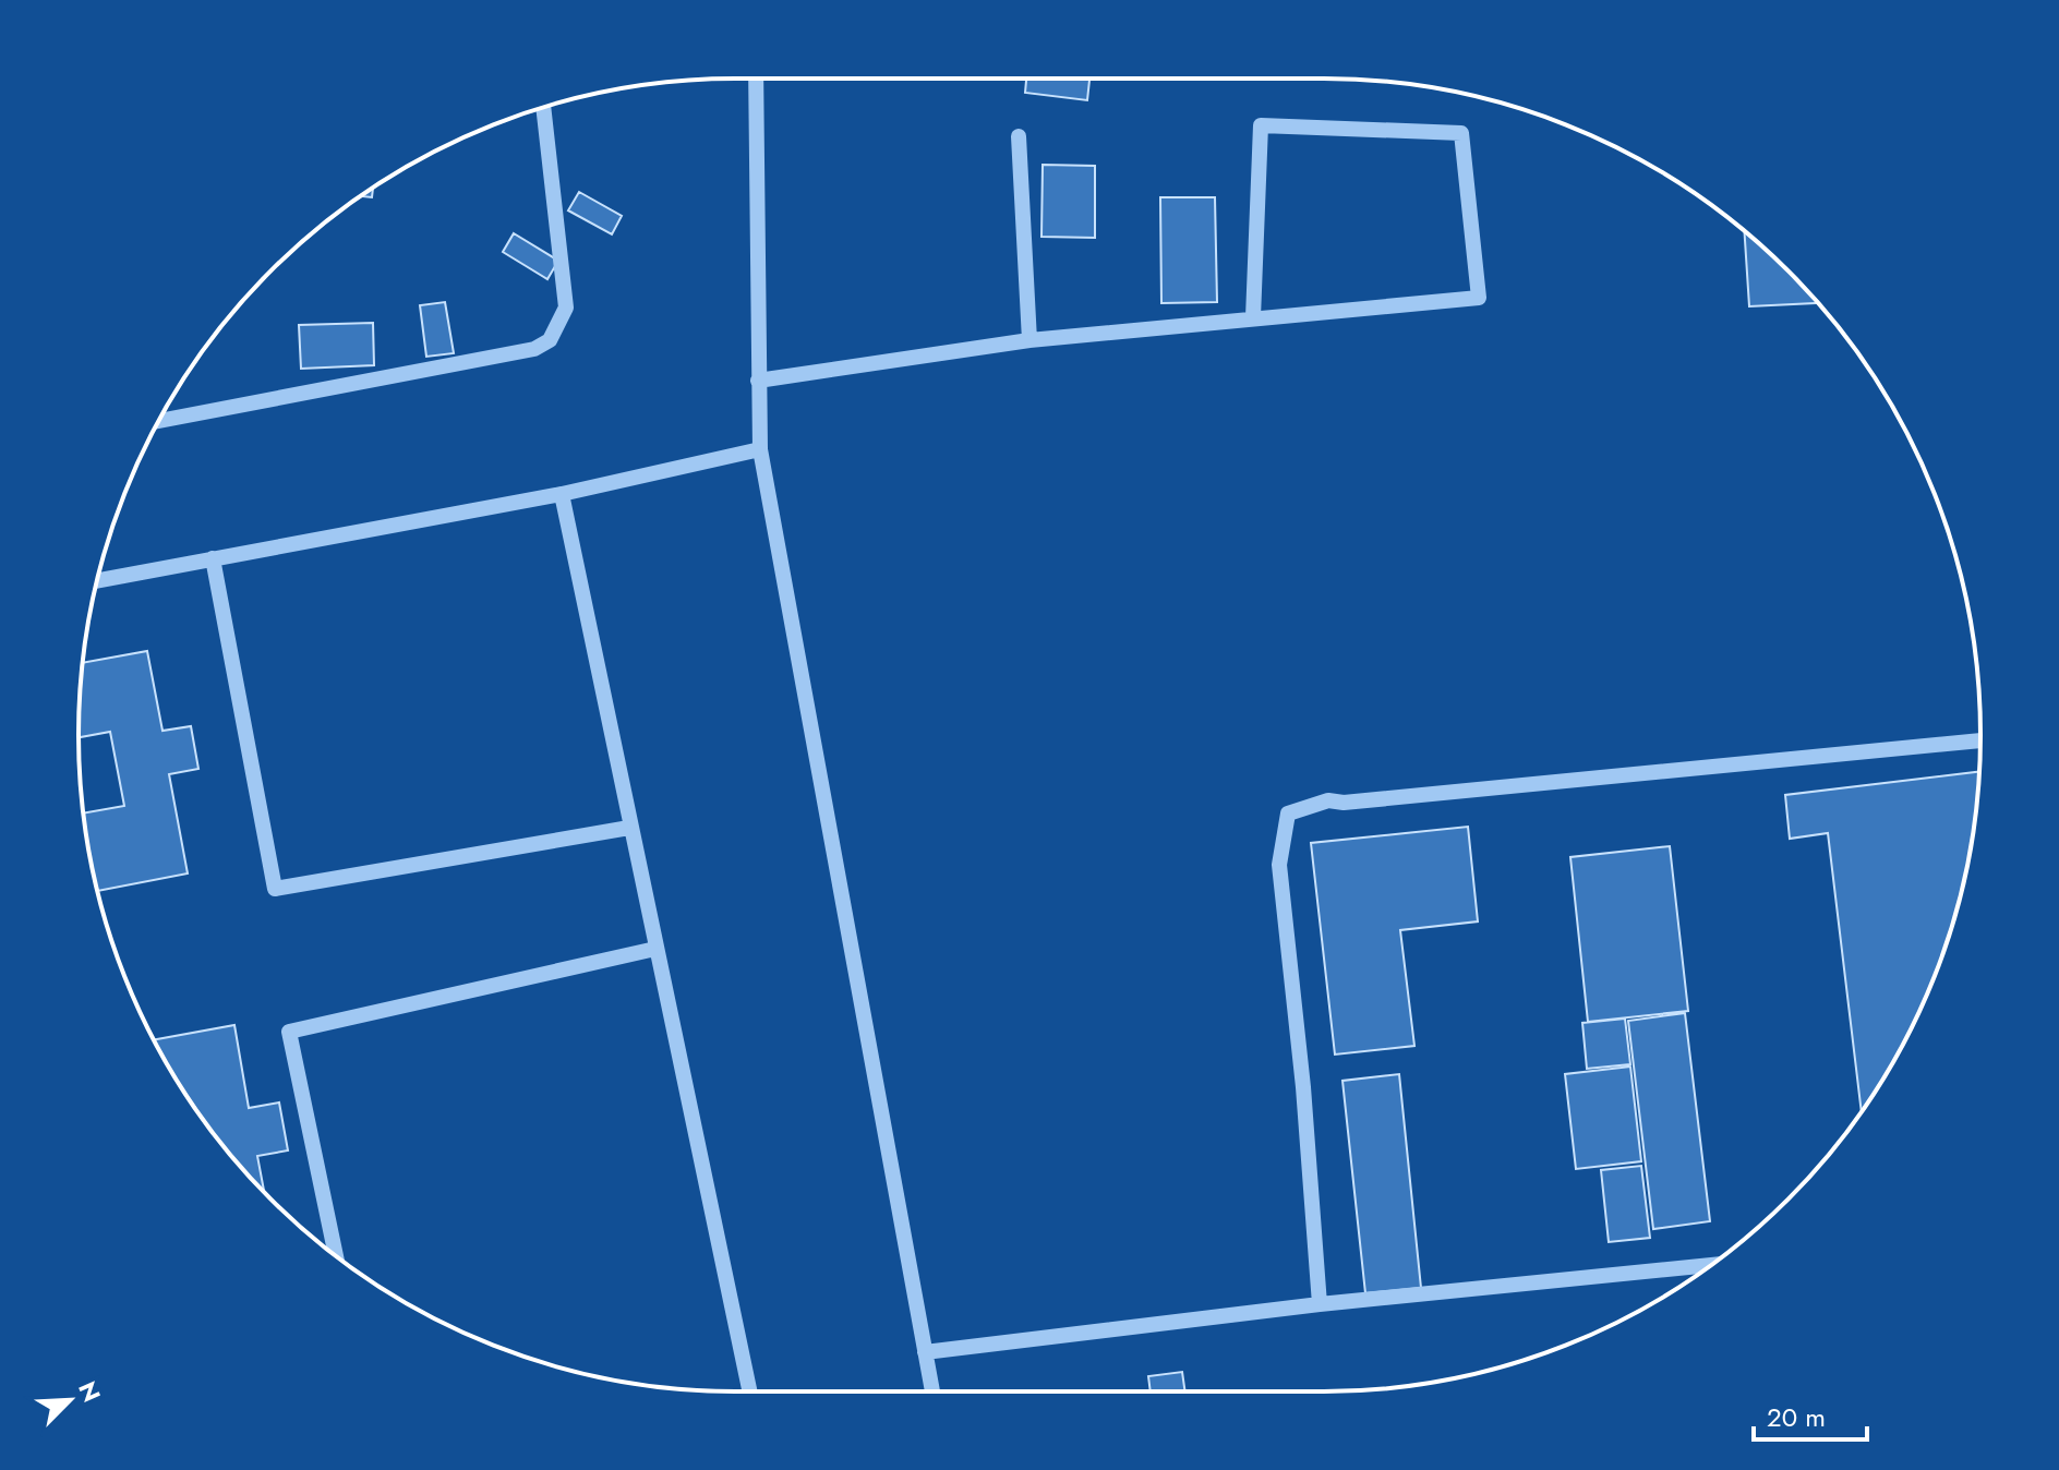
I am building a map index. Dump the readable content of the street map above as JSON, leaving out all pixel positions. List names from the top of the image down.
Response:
{
  "scale_bar": "20 m",
  "north": "top right"
}
